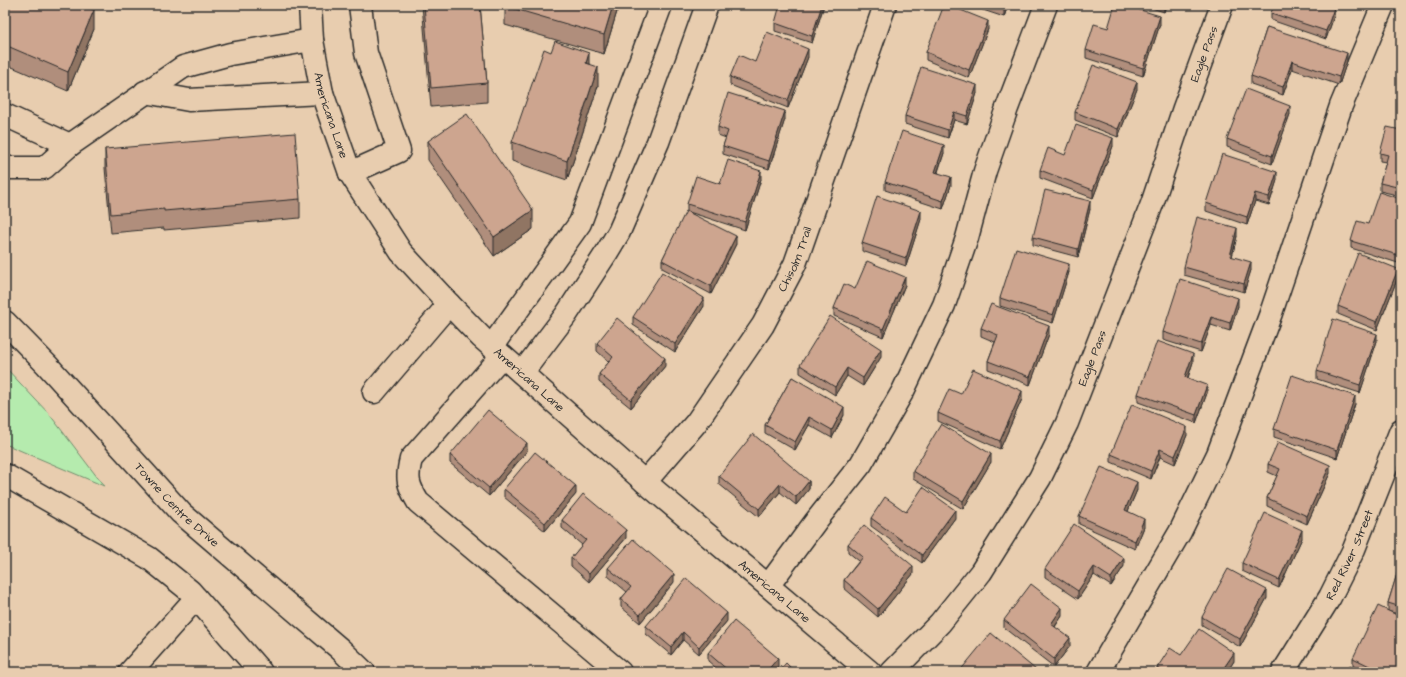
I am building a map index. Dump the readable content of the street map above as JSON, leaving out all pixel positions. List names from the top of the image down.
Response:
{
  "streets": {
    "street": [
      "Eagle Pass",
      "Americana Lane",
      "Chisolm Trail",
      "Towne Centre Drive",
      "Red River Street"
    ]
  },
  "crossings": [
    ["Americana Lane", "Chisolm Trail"]
  ]
}
